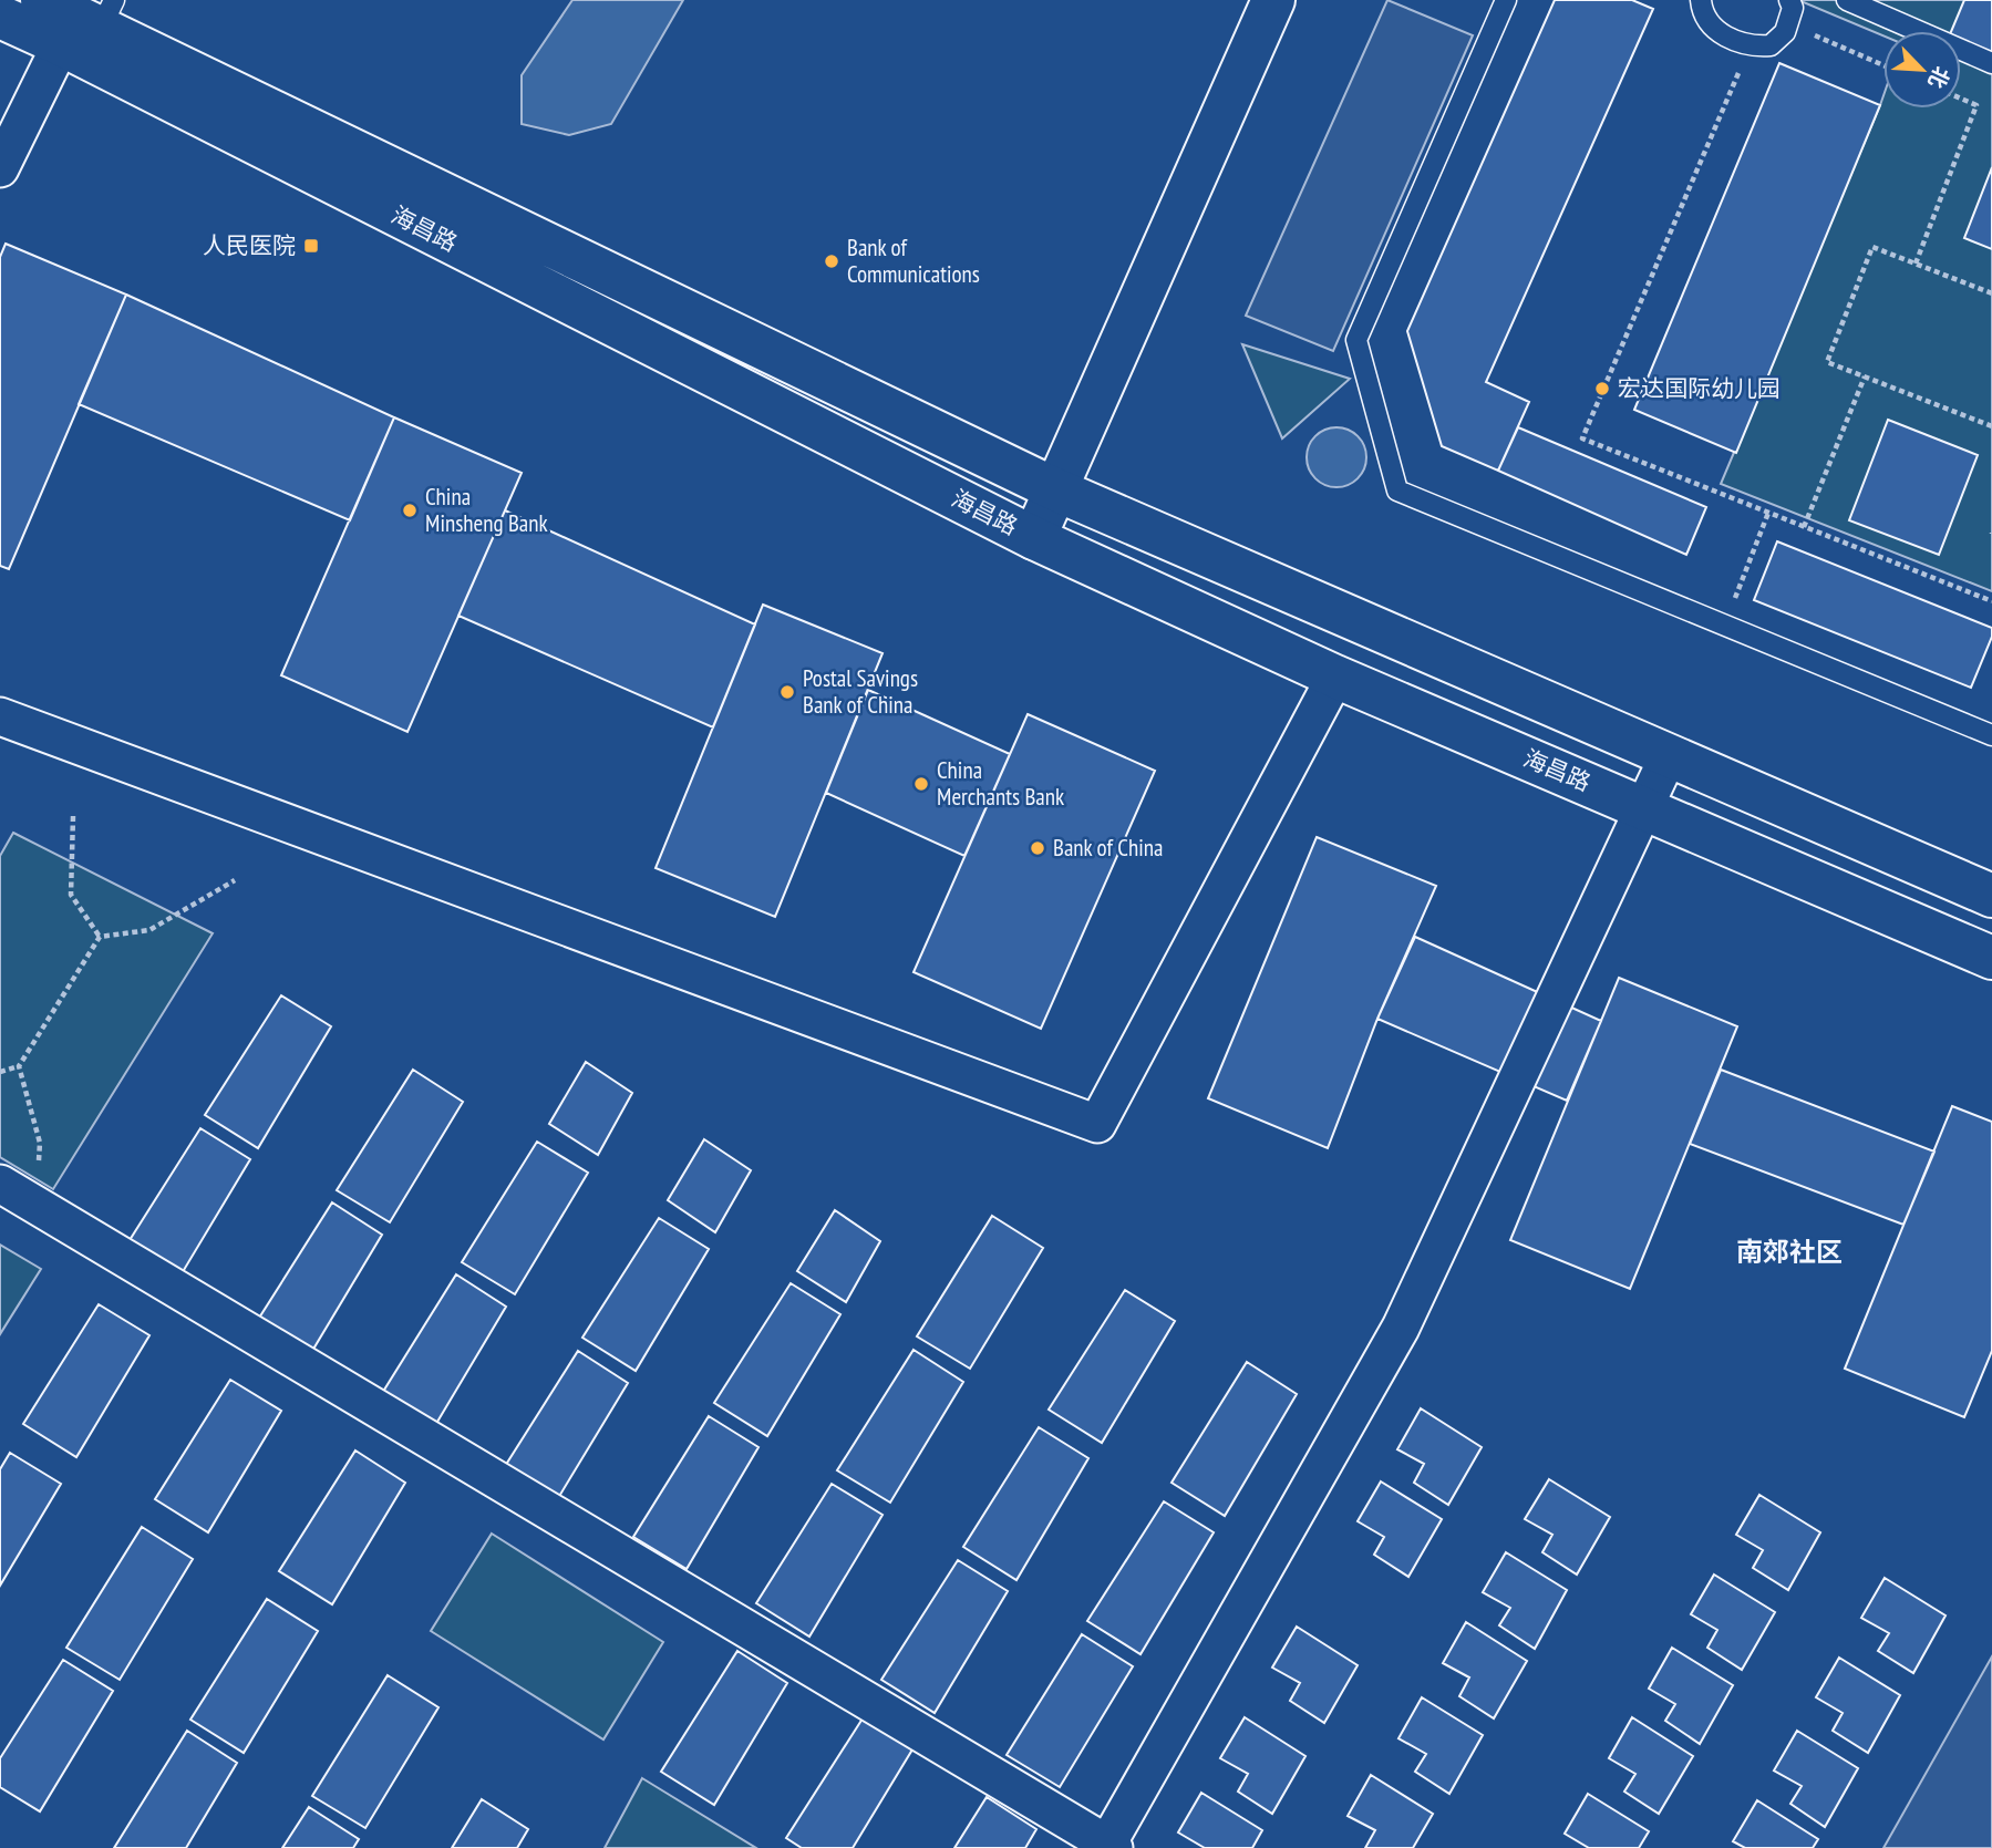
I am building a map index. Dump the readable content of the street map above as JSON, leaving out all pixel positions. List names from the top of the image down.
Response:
{
  "streets": {
    "main road": ["海昌路"]
  },
  "districts": ["南郊社区"],
  "places": {
    "transit": ["人民医院"],
    "other": [
      "Bank of Communications",
      "宏达国际幼儿园",
      "China Minsheng Bank",
      "Postal Savings Bank of China",
      "China Merchants Bank",
      "Bank of China"
    ]
  },
  "north": "bottom right"
}
